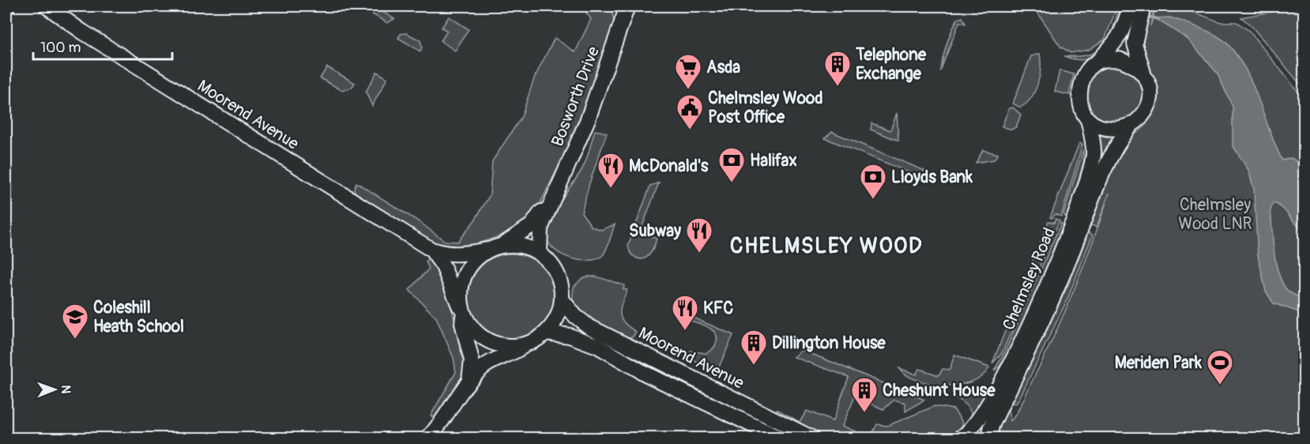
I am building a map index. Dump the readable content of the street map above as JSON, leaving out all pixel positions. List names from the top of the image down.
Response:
{
  "streets": {
    "street": ["Bosworth Drive", "Moorend Avenue", "Chelmsley Road"]
  },
  "crossings": [
    ["Bosworth Drive", "Moorend Avenue"]
  ],
  "districts": ["CHELMSLEY WOOD"],
  "parks": ["Chelmsley Wood LNR"],
  "places": {
    "building": ["Telephone Exchange", "Dillington House", "Cheshunt House"],
    "supermarket": ["Asda"],
    "public building": ["Chelmsley Wood Post Office"],
    "bank": ["Halifax", "Lloyds Bank"],
    "restaurant": ["McDonald's", "Subway", "KFC"],
    "school or university": ["Coleshill Heath School"],
    "sports": ["Meriden Park"]
  },
  "scale_bar": "100 m",
  "north": "right"
}
